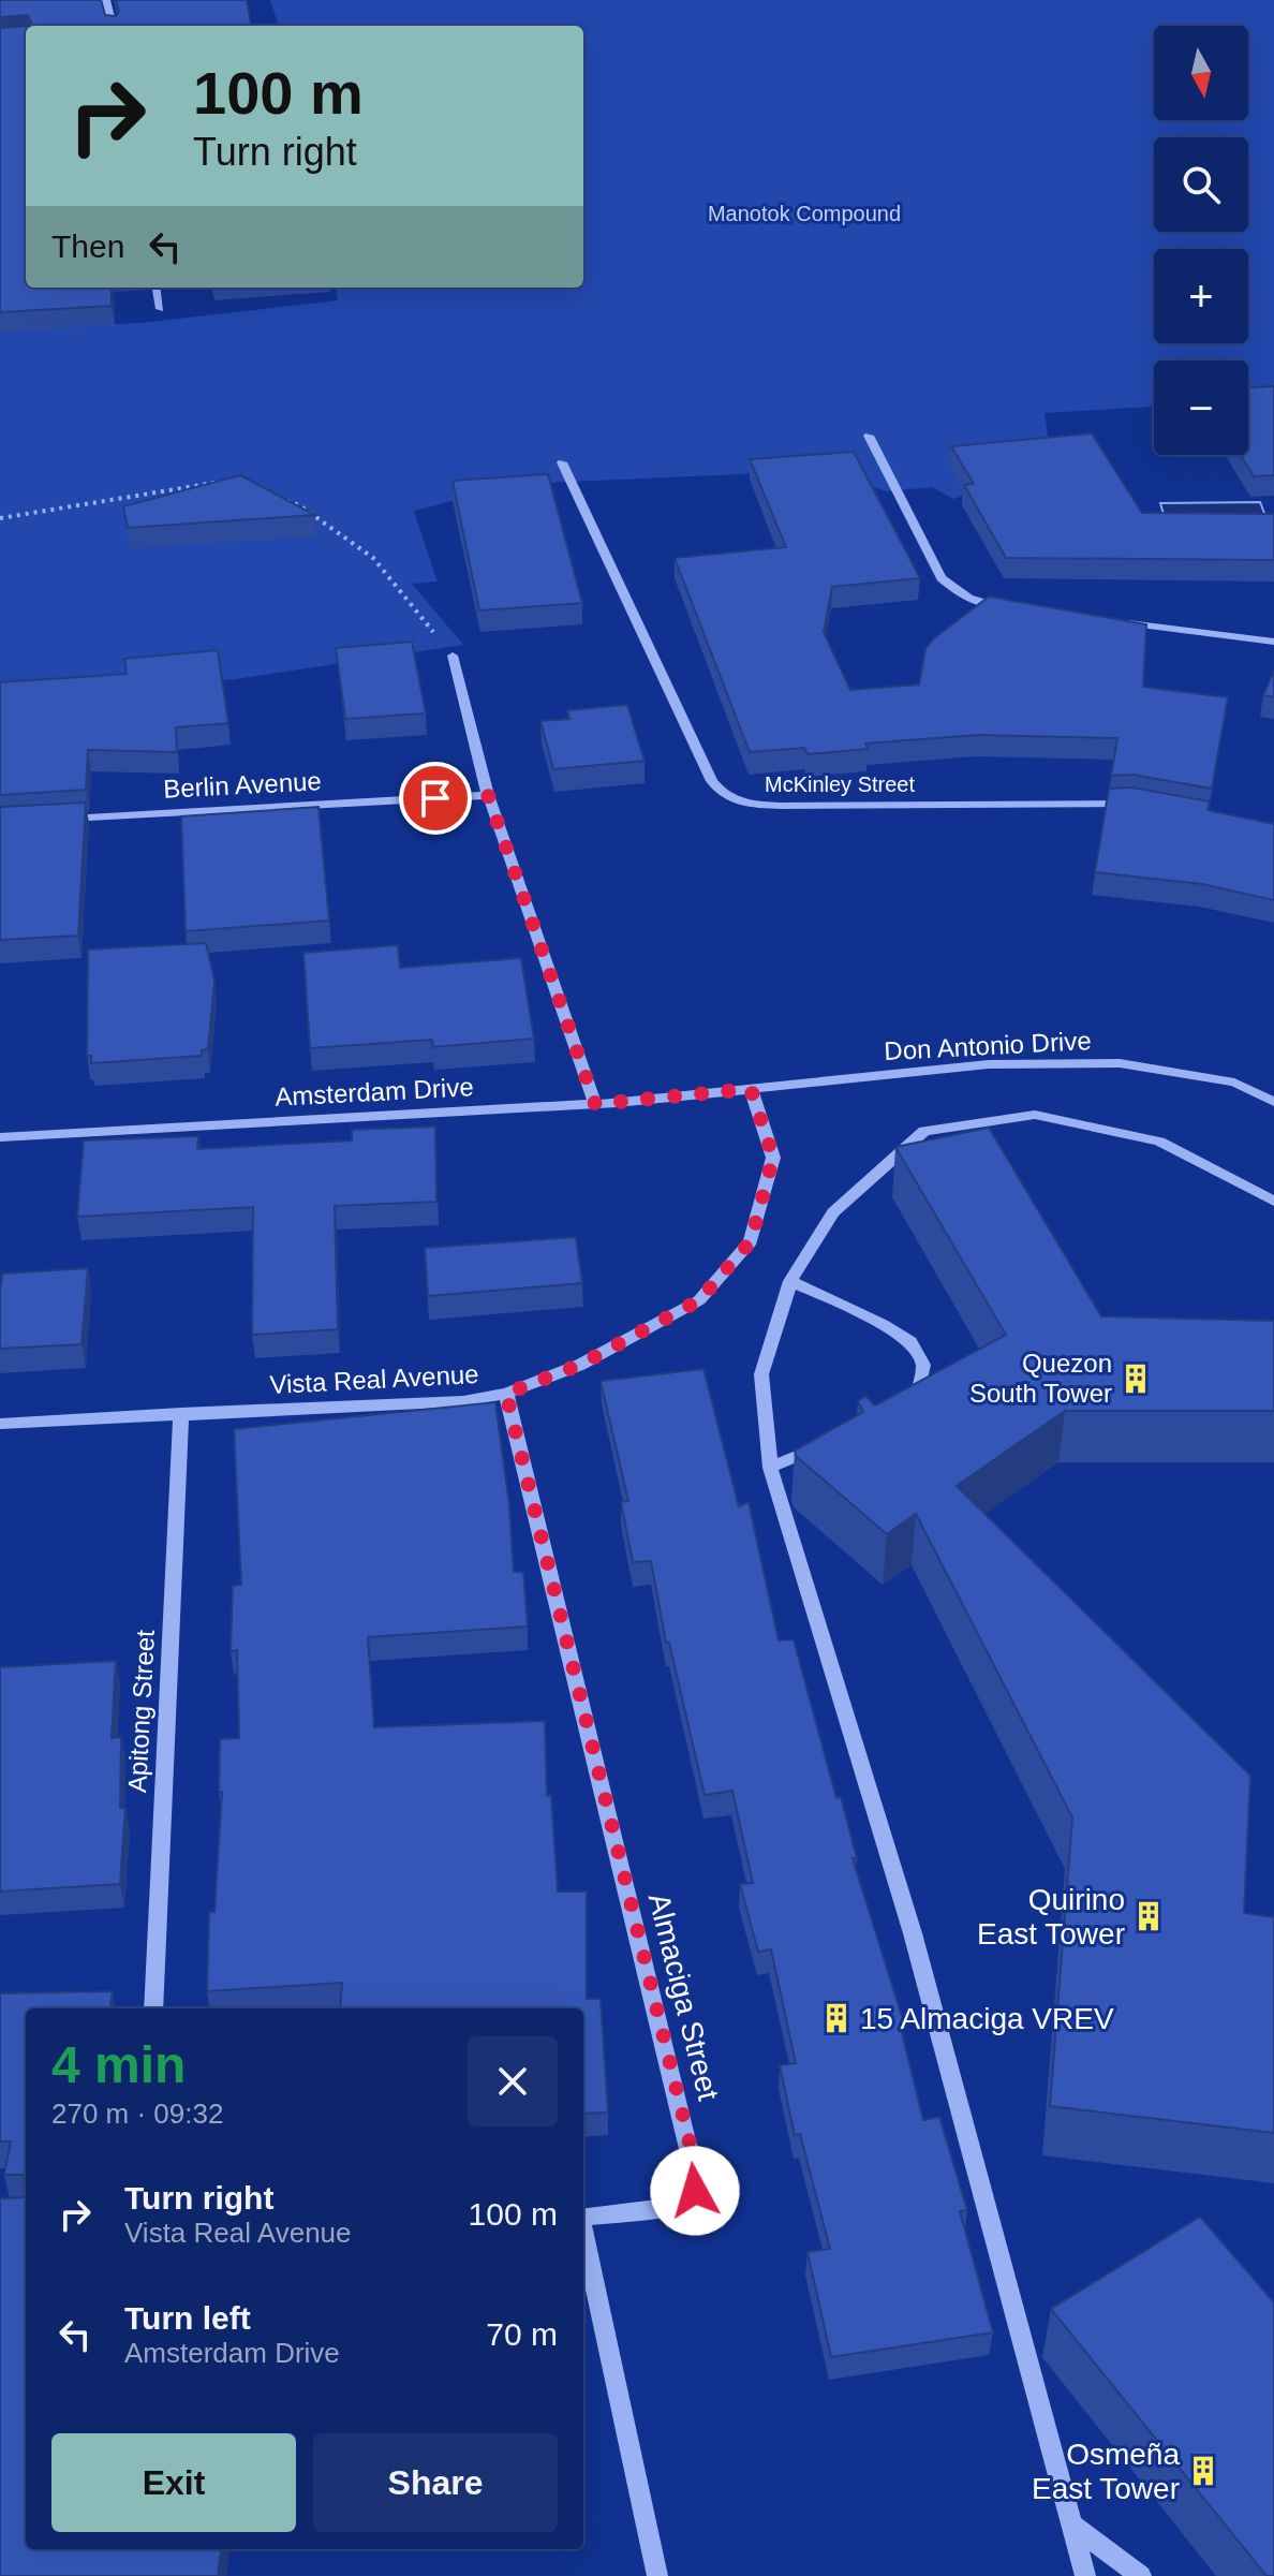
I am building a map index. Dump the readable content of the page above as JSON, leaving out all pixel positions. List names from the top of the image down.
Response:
{
  "streets": {
    "street": [
      "McKinley Street",
      "Berlin Avenue",
      "Don Antonio Drive",
      "Amsterdam Drive",
      "Vista Real Avenue",
      "Apitong Street",
      "Almaciga Street"
    ]
  },
  "crossings": [
    ["Don Antonio Drive", "Amsterdam Drive"],
    ["Don Antonio Drive", "Vista Real Avenue"],
    ["Amsterdam Drive", "Vista Real Avenue"],
    ["Vista Real Avenue", "Apitong Street"],
    ["Vista Real Avenue", "Almaciga Street"]
  ],
  "parks": ["Manotok Compound"],
  "places": {
    "building": [
      "Quezon South Tower",
      "Quirino East Tower",
      "15 Almaciga VREV",
      "Osmeña East Tower"
    ]
  },
  "north": "bottom",
  "page": {
    "map_buttons": ["+", "−"],
    "turn": ["100 m", "Turn right"],
    "then": "Then",
    "heading": ["4 min", "270 m · 09:32"],
    "list": [
      {
        "name": "Turn right",
        "note": "Vista Real Avenue",
        "value": "100 m"
      },
      {
        "name": "Turn left",
        "note": "Amsterdam Drive",
        "value": "70 m"
      }
    ],
    "buttons": ["Exit", "Share"]
  }
}
